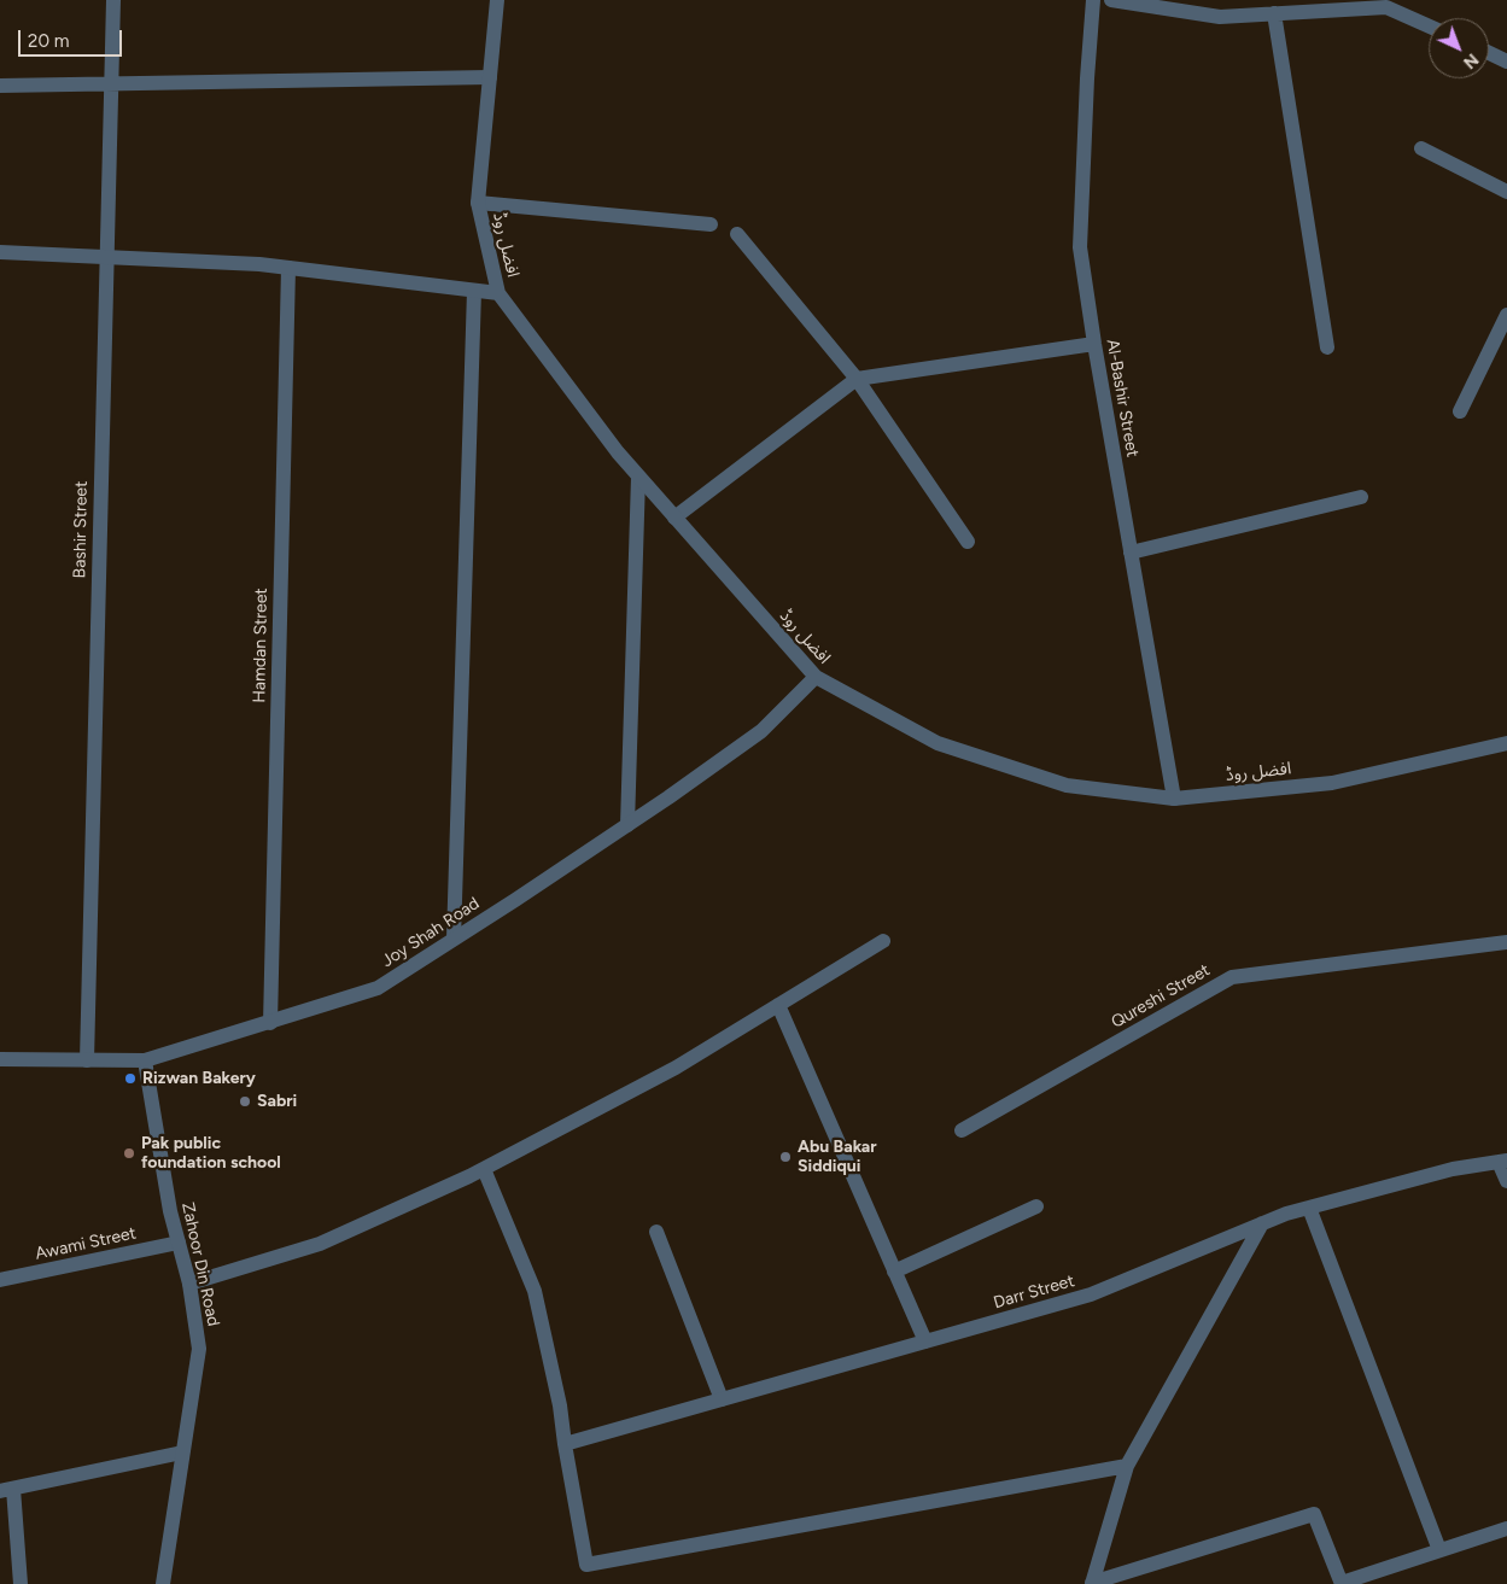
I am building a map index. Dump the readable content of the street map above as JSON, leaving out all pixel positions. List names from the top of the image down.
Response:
{
  "streets": {
    "street": [
      "افضل روڈ",
      "Al-Bashir Street",
      "Bashir Street",
      "Hamdan Street",
      "Joy Shah Road",
      "Qureshi Street",
      "Awami Street",
      "Zahoor Din Road",
      "Darr Street"
    ]
  },
  "crossings": [
    ["افضل روڈ", "Al-Bashir Street"],
    ["افضل روڈ", "Joy Shah Road"],
    ["Bashir Street", "Joy Shah Road"],
    ["Hamdan Street", "Joy Shah Road"],
    ["Joy Shah Road", "Zahoor Din Road"],
    ["Awami Street", "Zahoor Din Road"]
  ],
  "places": [
    "Rizwan Bakery",
    "Sabri",
    "Pak public foundation school",
    "Abu Bakar Siddiqui"
  ],
  "scale_bar": "20 m",
  "north": "bottom right"
}
